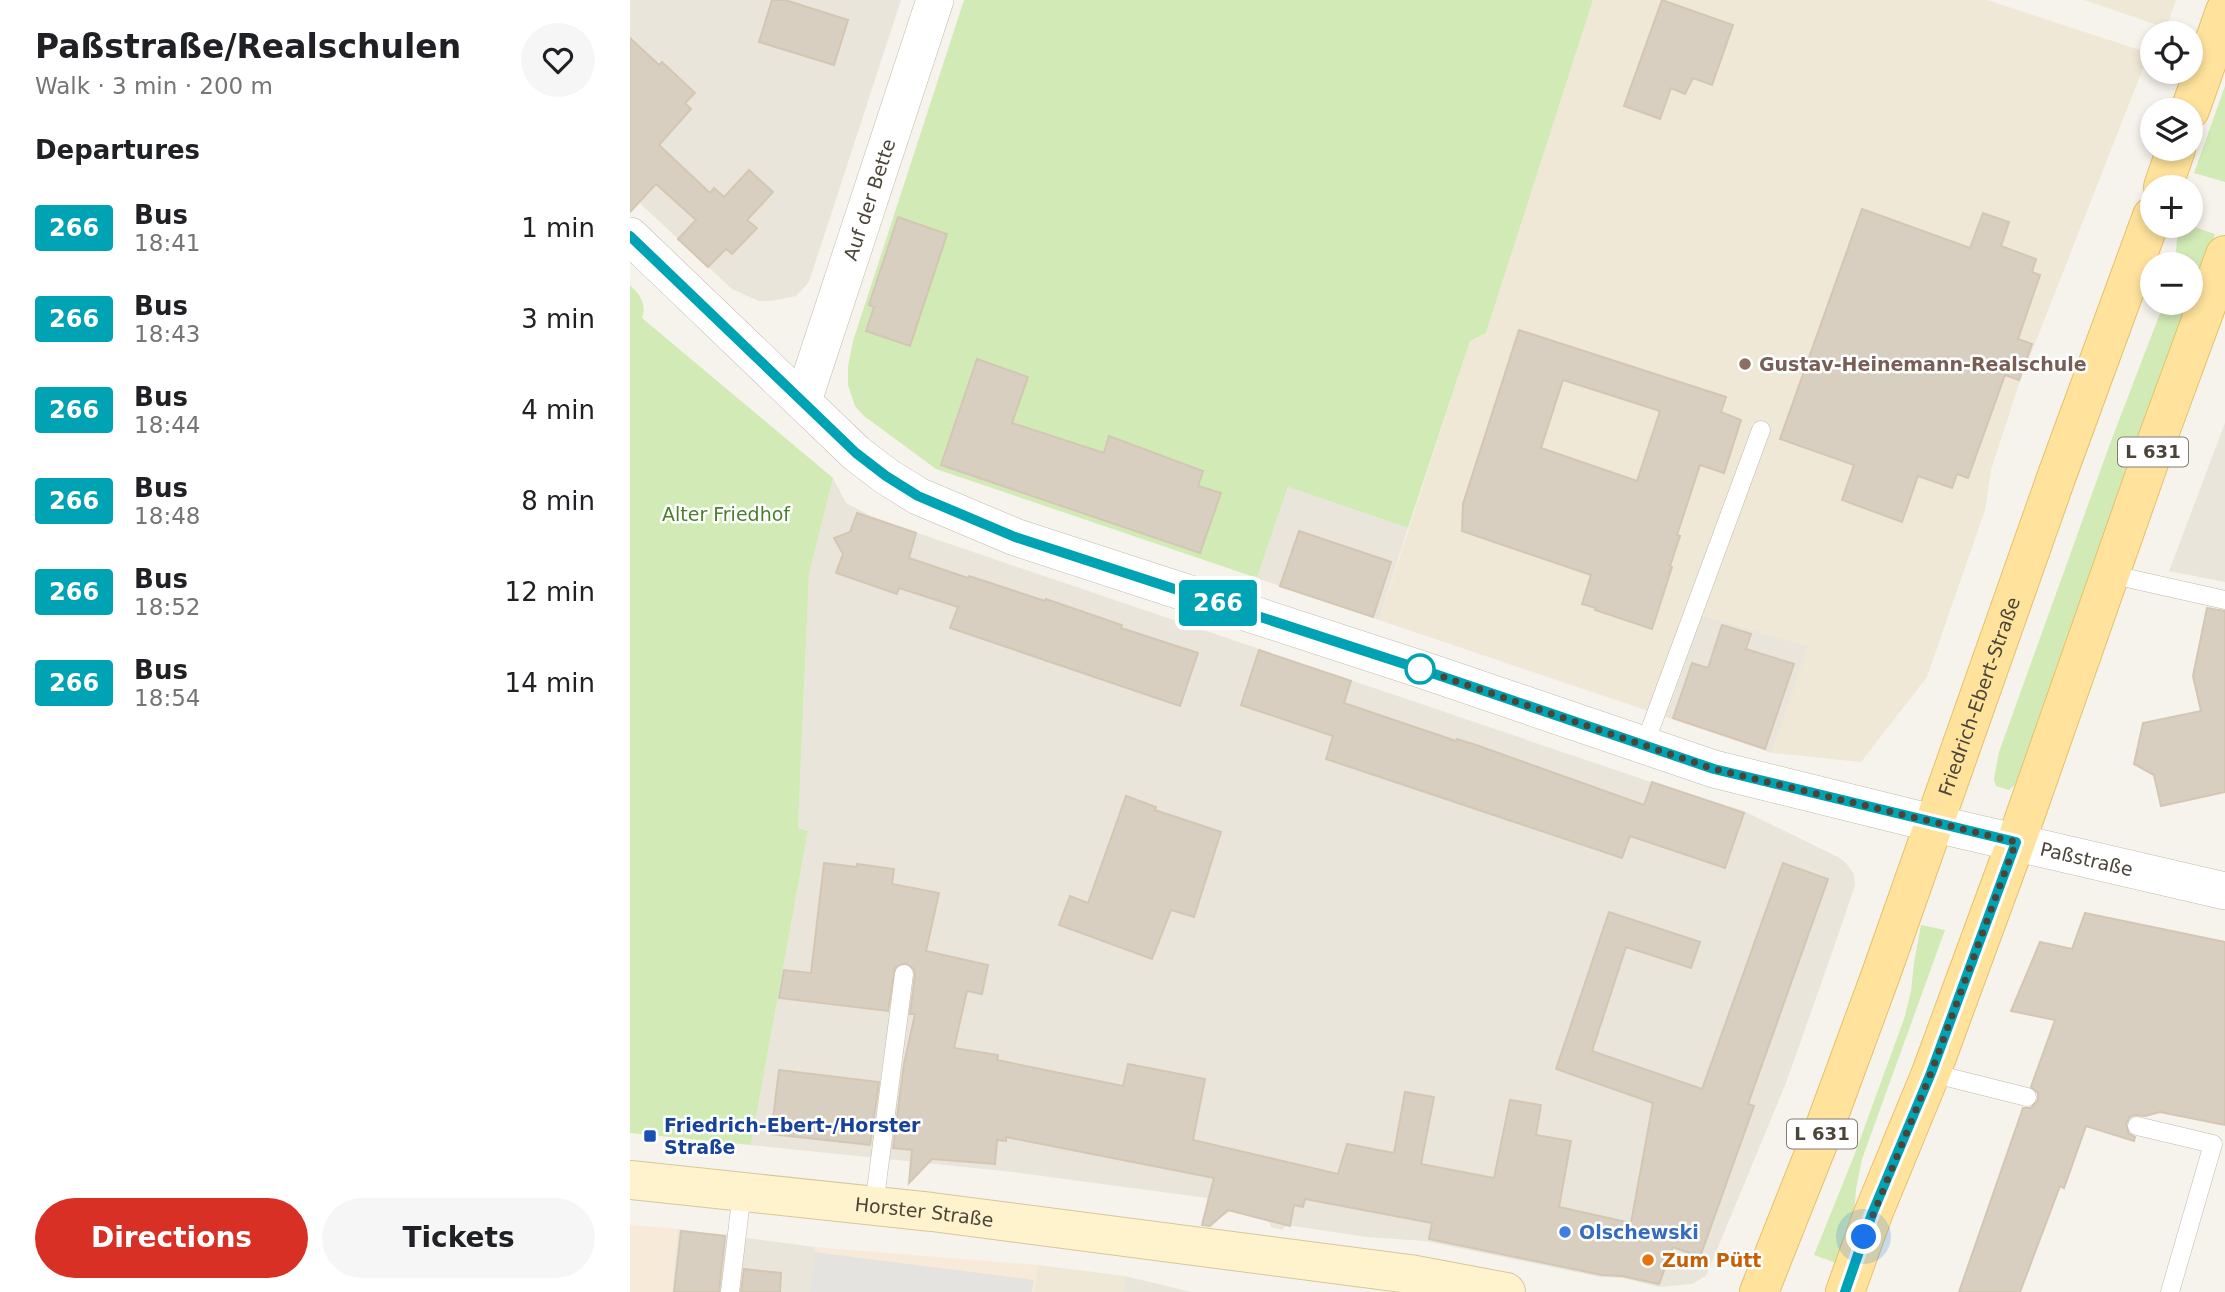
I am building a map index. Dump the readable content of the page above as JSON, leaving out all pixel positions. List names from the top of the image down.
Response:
{
  "streets": {
    "main road": ["L 631", "Friedrich-Ebert-Straße", "Horster Straße"],
    "street": ["Auf der Bette", "Paßstraße"]
  },
  "crossings": [
    ["Auf der Bette", "Paßstraße"],
    ["L 631", "Paßstraße"],
    ["Friedrich-Ebert-Straße", "Paßstraße"]
  ],
  "parks": ["Alter Friedhof"],
  "places": {
    "other": ["Gustav-Heinemann-Realschule", "Olschewski", "Zum Pütt"],
    "transit": ["Friedrich-Ebert-/Horster Straße"]
  },
  "lines": ["bus line 266"],
  "page": {
    "heading": [
      ["Paßstraße/Realschulen", "Walk · 3 min · 200 m"],
      "Departures"
    ],
    "on_map": "266",
    "map_buttons": ["+", "−"],
    "list": [
      {
        "mark": "266",
        "name": "Bus",
        "note": "18:41",
        "value": "1 min"
      },
      {
        "mark": "266",
        "name": "Bus",
        "note": "18:43",
        "value": "3 min"
      },
      {
        "mark": "266",
        "name": "Bus",
        "note": "18:44",
        "value": "4 min"
      },
      {
        "mark": "266",
        "name": "Bus",
        "note": "18:48",
        "value": "8 min"
      },
      {
        "mark": "266",
        "name": "Bus",
        "note": "18:52",
        "value": "12 min"
      },
      {
        "mark": "266",
        "name": "Bus",
        "note": "18:54",
        "value": "14 min"
      }
    ],
    "buttons": ["Directions", "Tickets"]
  }
}
